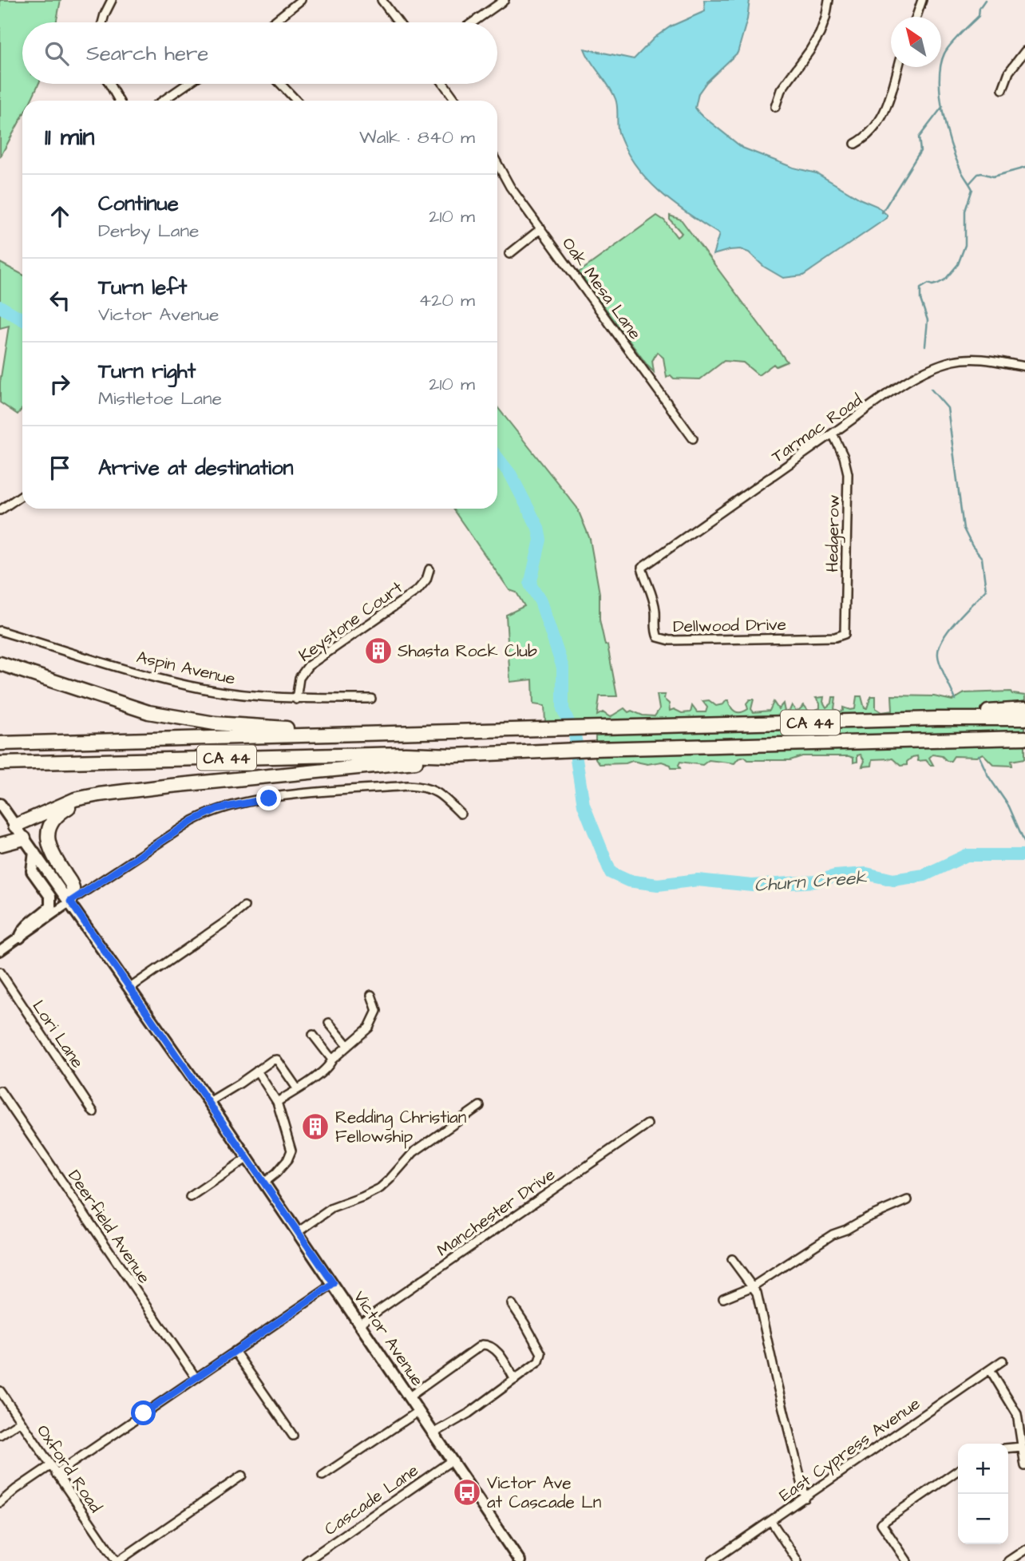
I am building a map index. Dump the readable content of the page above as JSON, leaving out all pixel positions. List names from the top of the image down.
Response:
{
  "streets": {
    "highway": ["CA 44"],
    "main road": ["Victor Avenue"],
    "street": [
      "Oak Mesa Lane",
      "Tarmac Road",
      "Hedgerow",
      "Keystone Court",
      "Dellwood Drive",
      "Aspin Avenue",
      "Lori Lane",
      "Manchester Drive",
      "Deerfield Avenue",
      "East Cypress Avenue",
      "Oxford Road",
      "Cascade Lane"
    ]
  },
  "crossings": [
    ["Tarmac Road", "Hedgerow"],
    ["Tarmac Road", "Dellwood Drive"],
    ["Hedgerow", "Dellwood Drive"],
    ["Keystone Court", "Aspin Avenue"],
    ["Manchester Drive", "Victor Avenue"],
    ["Victor Avenue", "Cascade Lane"]
  ],
  "water": ["Churn Creek"],
  "places": {
    "building": ["Shasta Rock Club", "Redding Christian Fellowship"],
    "bus stop": ["Victor Ave at Cascade Ln"]
  },
  "north": "top left",
  "page": {
    "search": "Search here",
    "heading": ["11 min", "Walk · 840 m"],
    "list": [
      ["Continue", "Derby Lane", "210 m"],
      ["Turn left", "Victor Avenue", "420 m"],
      ["Turn right", "Mistletoe Lane", "210 m"],
      "Arrive at destination"
    ],
    "map_buttons": ["+", "−"]
  }
}
